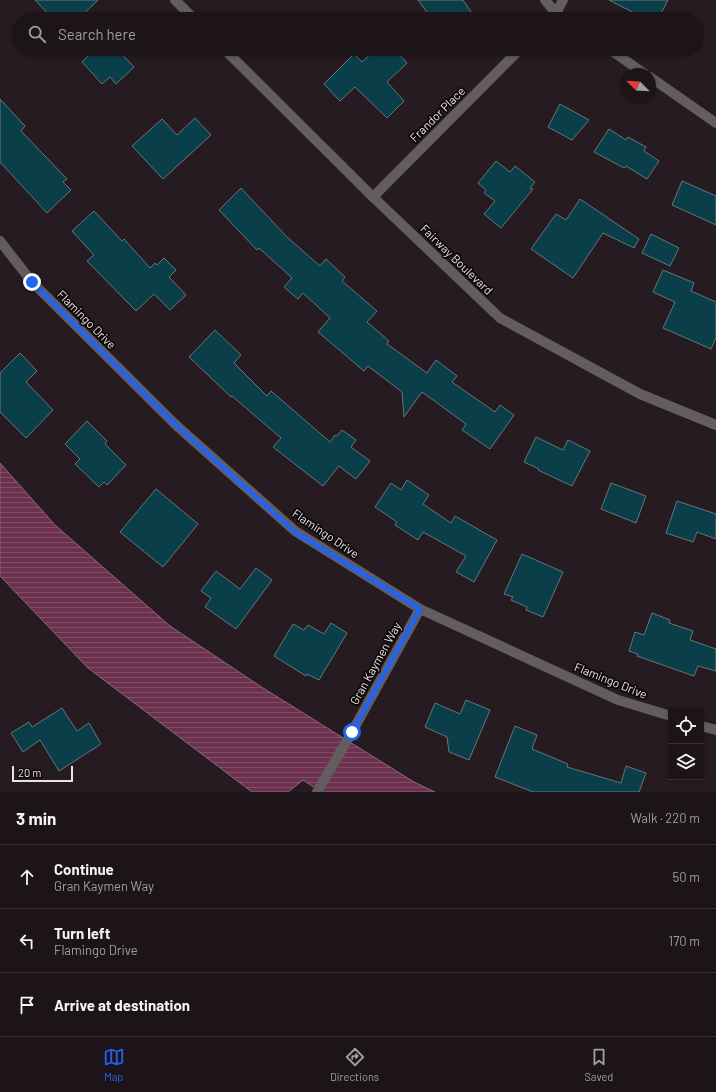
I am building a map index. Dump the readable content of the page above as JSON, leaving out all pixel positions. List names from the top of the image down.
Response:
{
  "streets": {
    "street": [
      "Frandor Place",
      "Fairway Boulevard",
      "Flamingo Drive",
      "Gran Kaymen Way"
    ]
  },
  "crossings": [
    ["Frandor Place", "Fairway Boulevard"],
    ["Flamingo Drive", "Gran Kaymen Way"]
  ],
  "scale_bar": "20 m",
  "north": "top left",
  "page": {
    "search": "Search here",
    "scale": "20 m",
    "heading": ["3 min", "Walk · 220 m"],
    "list": [
      ["Continue", "Gran Kaymen Way", "50 m"],
      ["Turn left", "Flamingo Drive", "170 m"],
      "Arrive at destination"
    ],
    "nav": ["Map", "Directions", "Saved"]
  }
}
